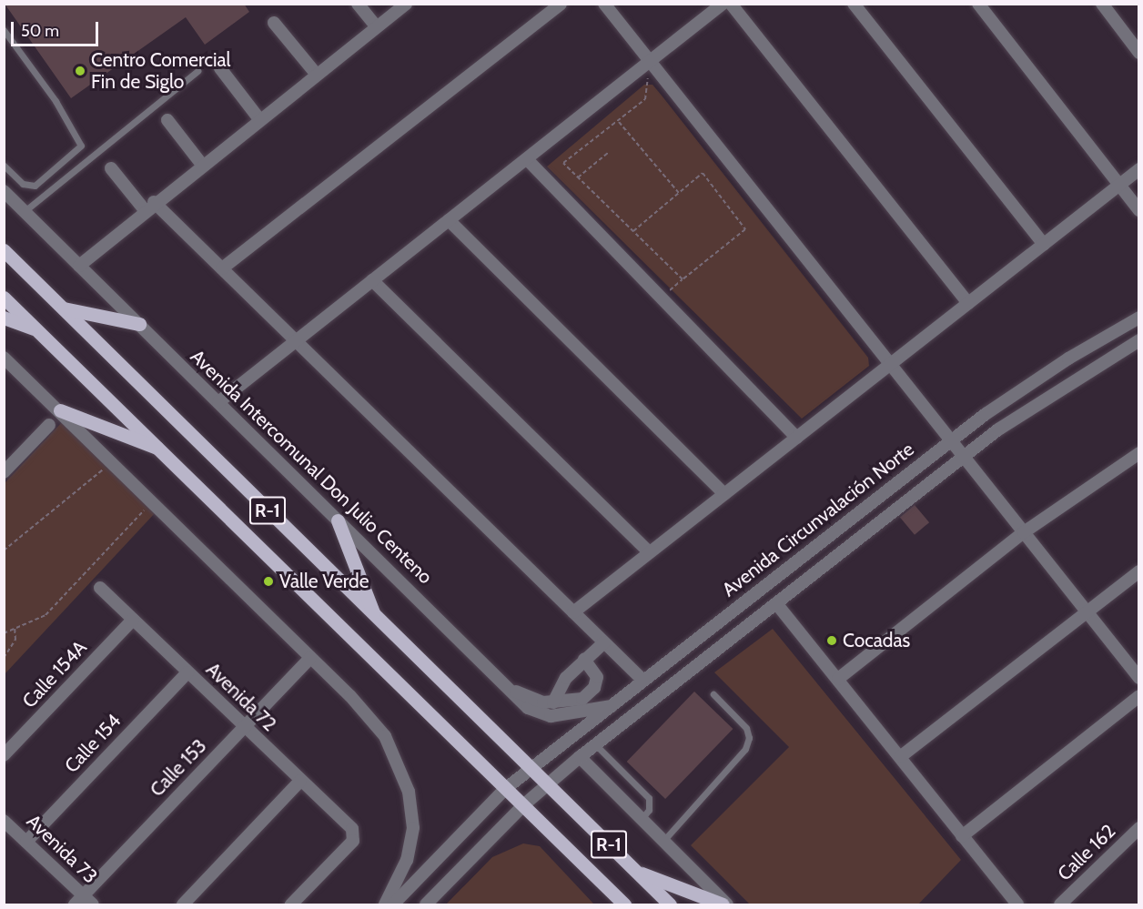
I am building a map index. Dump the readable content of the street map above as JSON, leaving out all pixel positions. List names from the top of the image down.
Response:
{
  "streets": {
    "main road": ["R-1"],
    "street": [
      "Avenida Intercomunal Don Julio Centeno",
      "Avenida Circunvalación Norte",
      "Calle 154A",
      "Avenida 72",
      "Calle 154",
      "Calle 153",
      "Avenida 73",
      "Calle 162"
    ]
  },
  "crossings": [
    ["Avenida Intercomunal Don Julio Centeno", "Avenida Circunvalación Norte"],
    ["R-1", "Avenida Circunvalación Norte"],
    ["Calle 154A", "Avenida 72"],
    ["Avenida 72", "Calle 154"],
    ["Avenida 72", "Calle 153"],
    ["Calle 154", "Avenida 73"],
    ["Calle 153", "Avenida 73"]
  ],
  "places": ["Centro Comercial Fin de Siglo", "Valle Verde", "Cocadas"],
  "scale_bar": "50 m"
}
